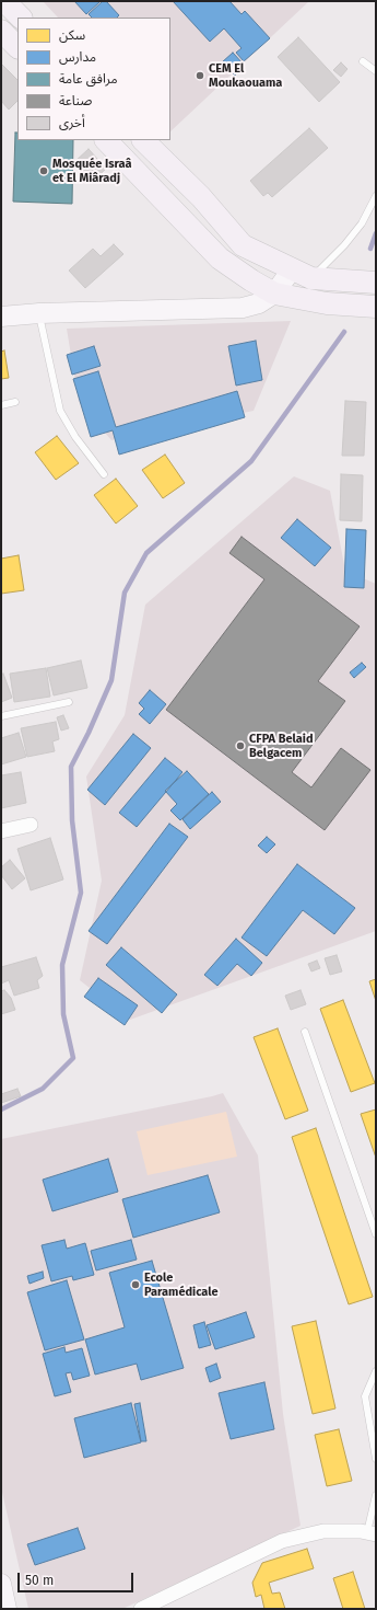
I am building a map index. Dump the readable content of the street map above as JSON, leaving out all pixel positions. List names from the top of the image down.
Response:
{
  "places": [
    "CEM El Moukaouama",
    "Mosquée Israâ et El Miâradj",
    "CFPA Belaid Belgacem",
    "Ecole Paramédicale"
  ],
  "legend": [
    "سكن",
    "مدارس",
    "مرافق عامة",
    "صناعة",
    "أخرى"
  ],
  "scale_bar": "50 m"
}
